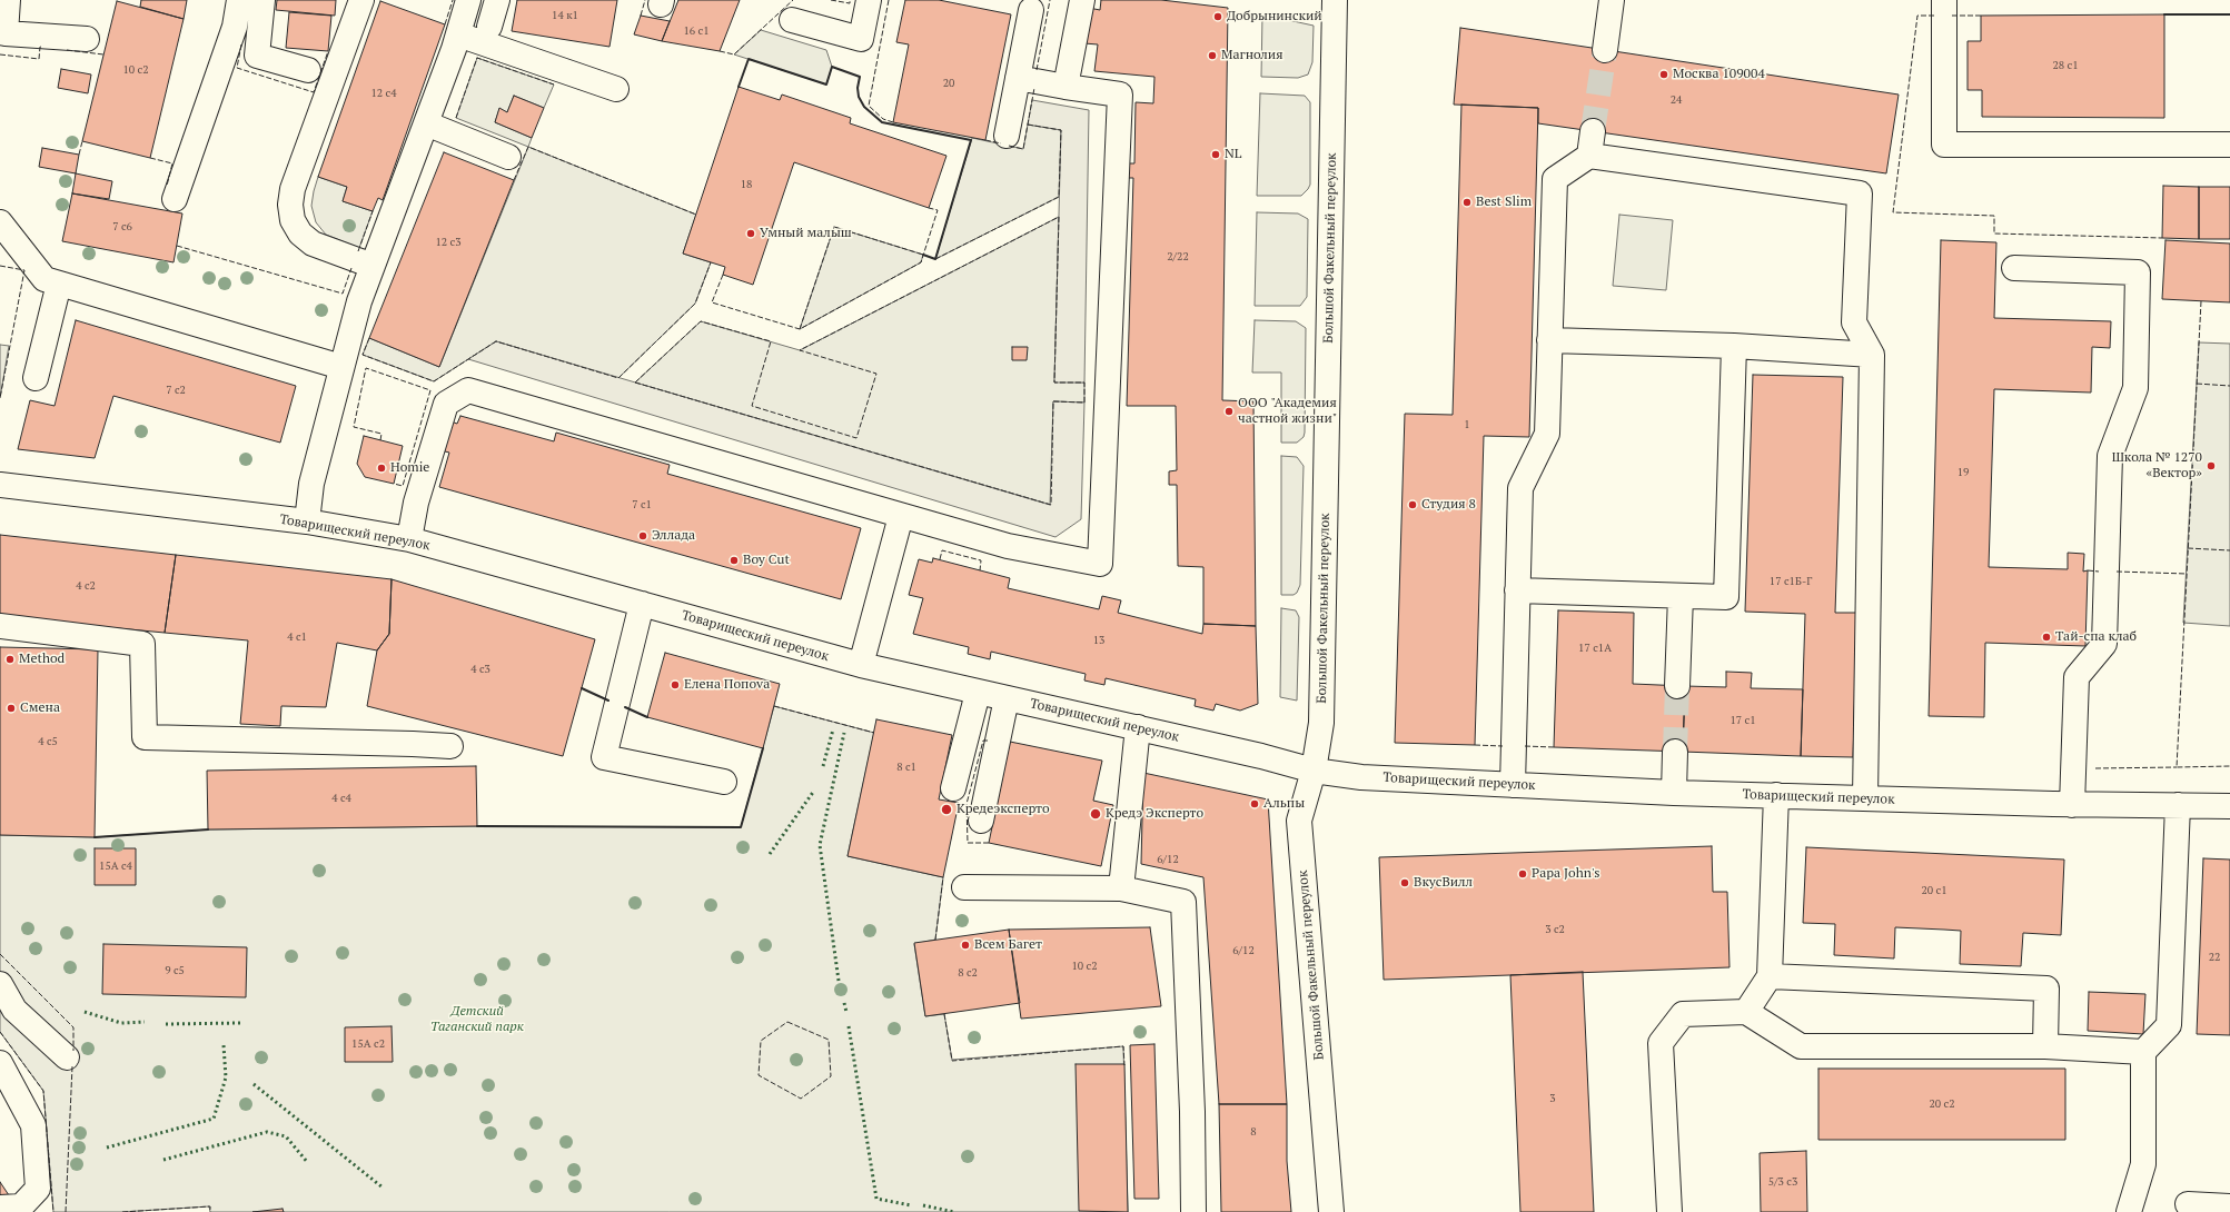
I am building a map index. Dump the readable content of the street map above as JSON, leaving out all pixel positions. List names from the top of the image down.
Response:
{
  "streets": {
    "street": ["Большой Факельный переулок", "Товарищеский переулок"]
  },
  "crossings": [
    ["Большой Факельный переулок", "Товарищеский переулок"]
  ],
  "parks": ["Детский Таганский парк"],
  "places": [
    "Добрынинский",
    "Магнолия",
    "Москва 109004",
    "NL",
    "Best Slim",
    "Умный малыш",
    "ООО \"Академия частной жизни\"",
    "Школа № 1270 «Вектор»",
    "Homie",
    "Студия 8",
    "Эллада",
    "Boy Cut",
    "Тай-спа клаб",
    "Method",
    "Елена Попоva",
    "Смена",
    "Альпы",
    "Кредеэксперто",
    "Кредэ Эксперто",
    "Papa John's",
    "ВкусВилл",
    "Всем Багет"
  ],
  "house_numbers": [
    "14 к1",
    "16 с1",
    "28 с1",
    "10 с2",
    "20",
    "12 с4",
    "24",
    "18",
    "7 с6",
    "12 с3",
    "2/22",
    "7 с2",
    "1",
    "19",
    "7 с1",
    "17 с1Б-Г",
    "4 с2",
    "4 с1",
    "13",
    "17 с1А",
    "4 с3",
    "17 с1",
    "4 с5",
    "8 с1",
    "4 с4",
    "6/12",
    "15А с4",
    "20 с1",
    "3 с2",
    "6/12",
    "22",
    "10 с2",
    "9 с5",
    "8 с2",
    "15А с2",
    "3",
    "20 с2",
    "8",
    "5/3 с3"
  ]
}
